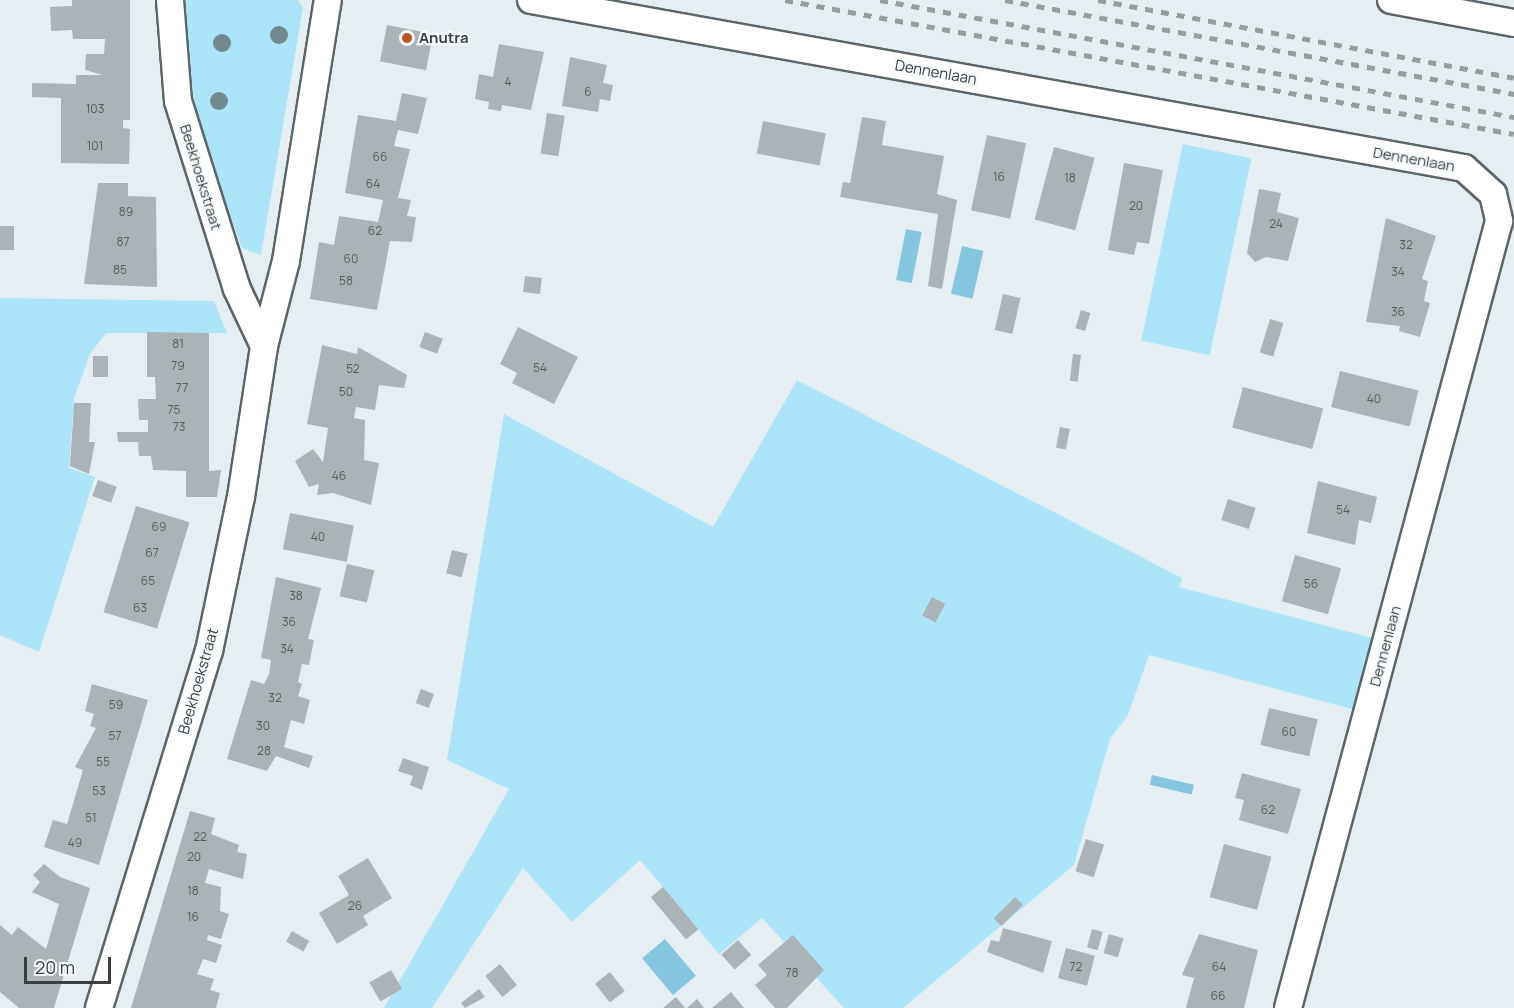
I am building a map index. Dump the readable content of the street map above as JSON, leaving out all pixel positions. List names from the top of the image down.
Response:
{
  "streets": {
    "street": ["Dennenlaan", "Beekhoekstraat"]
  },
  "places": ["Anutra"],
  "house_numbers": [
    "4",
    "6",
    "103",
    "101",
    "66",
    "16",
    "18",
    "64",
    "20",
    "89",
    "24",
    "62",
    "87",
    "32",
    "60",
    "85",
    "34",
    "58",
    "36",
    "81",
    "79",
    "54",
    "52",
    "77",
    "50",
    "40",
    "75",
    "73",
    "46",
    "54",
    "69",
    "40",
    "67",
    "65",
    "56",
    "38",
    "63",
    "36",
    "34",
    "32",
    "59",
    "30",
    "60",
    "57",
    "28",
    "55",
    "53",
    "62",
    "51",
    "22",
    "49",
    "20",
    "18",
    "26",
    "16",
    "72",
    "64",
    "78",
    "66"
  ],
  "scale_bar": "20 m"
}
